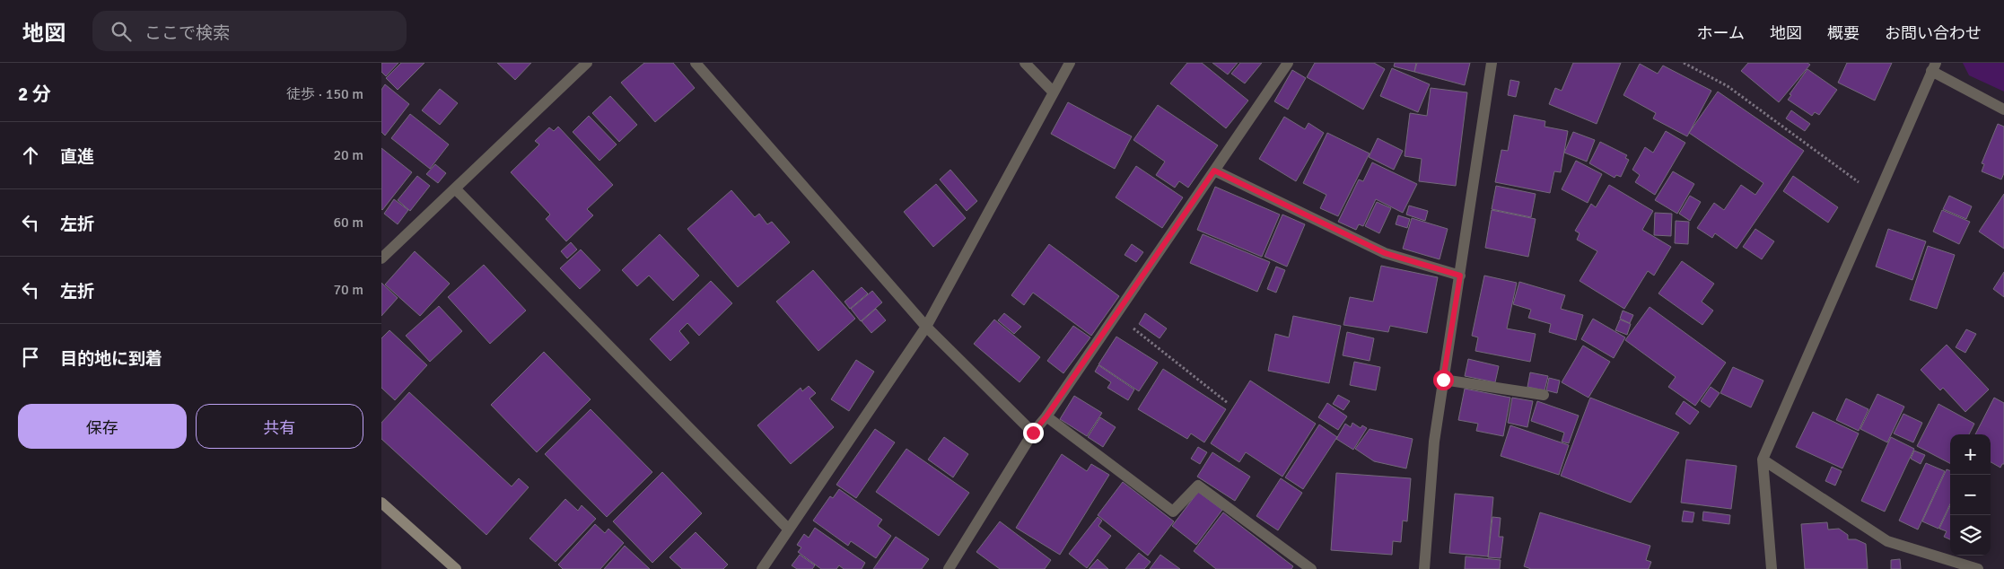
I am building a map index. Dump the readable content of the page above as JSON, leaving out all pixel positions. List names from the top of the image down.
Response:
{
  "page": {
    "header": "地図",
    "search": "ここで検索",
    "nav": [
      "ホーム",
      "地図",
      "概要",
      "お問い合わせ"
    ],
    "heading": ["2 分", "徒歩 · 150 m"],
    "list": [
      ["直進", "20 m"],
      ["左折", "60 m"],
      ["左折", "70 m"],
      "目的地に到着"
    ],
    "buttons": ["保存", "共有"],
    "map_buttons": ["+", "−"]
  }
}
